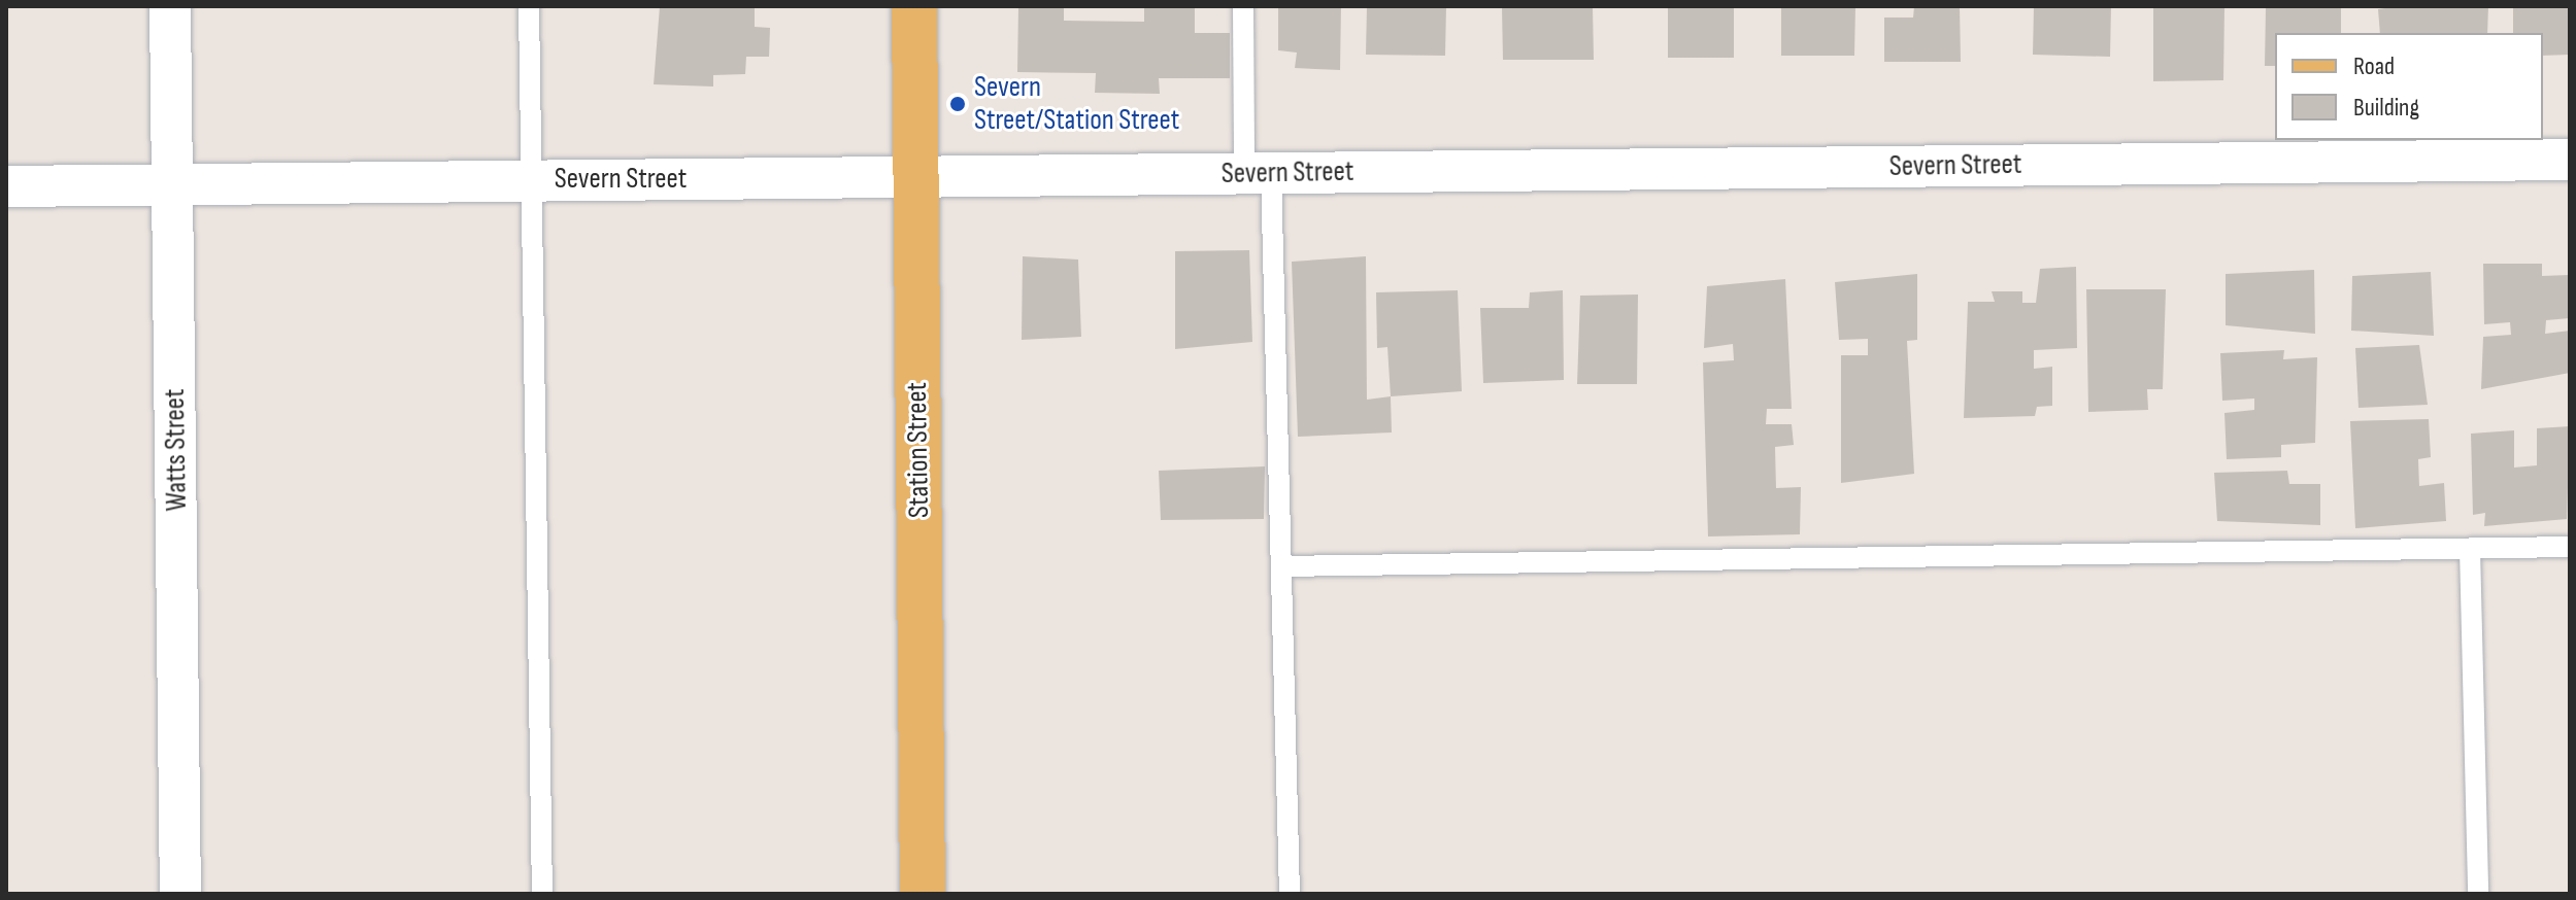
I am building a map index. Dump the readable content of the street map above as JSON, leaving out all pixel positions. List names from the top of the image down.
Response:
{
  "streets": {
    "main road": ["Station Street"],
    "street": ["Severn Street", "Watts Street"]
  },
  "crossings": [
    ["Severn Street", "Watts Street"],
    ["Severn Street", "Station Street"]
  ],
  "places": ["Severn Street/Station Street"],
  "legend": ["Road", "Building"]
}
